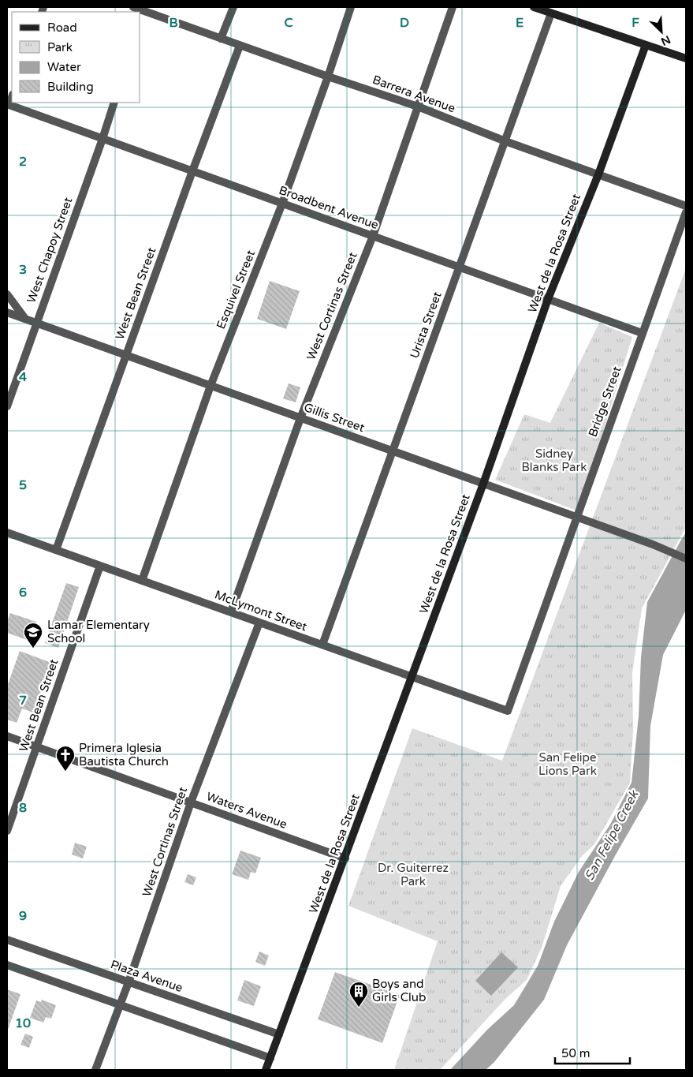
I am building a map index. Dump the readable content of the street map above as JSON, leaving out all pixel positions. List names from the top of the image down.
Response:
{
  "streets": {
    "street": [
      "Barrera Avenue",
      "Broadbent Avenue",
      "West Chapoy Street",
      "West de la Rosa Street",
      "Esquivel Street",
      "West Bean Street",
      "West Cortinas Street",
      "Urista Street",
      "Bridge Street",
      "Gillis Street",
      "McLymont Street",
      "Waters Avenue",
      "Plaza Avenue"
    ]
  },
  "crossings": [
    ["Barrera Avenue", "West de la Rosa Street"],
    ["Barrera Avenue", "Esquivel Street"],
    ["Barrera Avenue", "West Bean Street"],
    ["Barrera Avenue", "West Cortinas Street"],
    ["Barrera Avenue", "Urista Street"],
    ["Broadbent Avenue", "West Chapoy Street"],
    ["Broadbent Avenue", "West de la Rosa Street"],
    ["Broadbent Avenue", "Esquivel Street"],
    ["Broadbent Avenue", "West Bean Street"],
    ["Broadbent Avenue", "West Cortinas Street"],
    ["Broadbent Avenue", "Urista Street"],
    ["Broadbent Avenue", "Bridge Street"],
    ["West Chapoy Street", "Gillis Street"],
    ["West de la Rosa Street", "Gillis Street"],
    ["West de la Rosa Street", "McLymont Street"],
    ["West de la Rosa Street", "Waters Avenue"],
    ["West de la Rosa Street", "Plaza Avenue"],
    ["Esquivel Street", "Gillis Street"],
    ["Esquivel Street", "McLymont Street"],
    ["West Bean Street", "Gillis Street"],
    ["West Bean Street", "McLymont Street"],
    ["West Bean Street", "Waters Avenue"],
    ["West Cortinas Street", "Gillis Street"],
    ["West Cortinas Street", "McLymont Street"],
    ["West Cortinas Street", "Waters Avenue"],
    ["West Cortinas Street", "Plaza Avenue"],
    ["Urista Street", "Gillis Street"],
    ["Urista Street", "McLymont Street"],
    ["Bridge Street", "Gillis Street"],
    ["Bridge Street", "McLymont Street"]
  ],
  "water": ["San Felipe Creek"],
  "parks": ["Sidney Blanks Park", "San Felipe Lions Park", "Dr. Guiterrez Park"],
  "places": {
    "school or university": ["Lamar Elementary School"],
    "church": ["Primera Iglesia Bautista Church"],
    "building": ["Boys and Girls Club"]
  },
  "legend": [
    "Road",
    "Park",
    "Water",
    "Building"
  ],
  "scale_bar": "50 m",
  "north": "bottom right",
  "grid": {
    "columns": [
      "B",
      "C",
      "D",
      "E",
      "F"
    ],
    "rows": [
      "2",
      "3",
      "4",
      "5",
      "6",
      "7",
      "8",
      "9",
      "10"
    ]
  }
}
